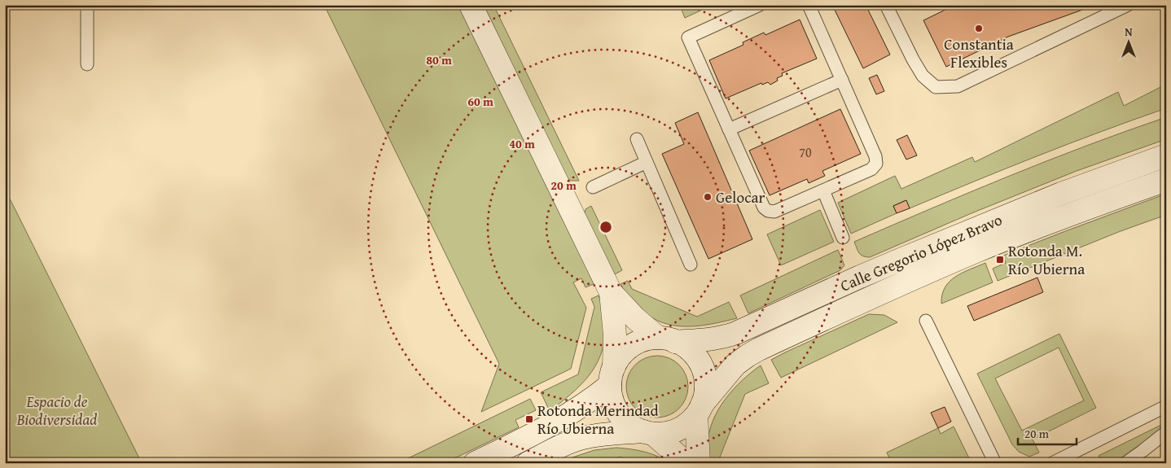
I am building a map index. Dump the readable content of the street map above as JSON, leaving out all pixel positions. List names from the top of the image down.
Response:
{
  "streets": {
    "main road": ["Calle Gregorio López Bravo"]
  },
  "parks": ["Espacio de Biodiversidad"],
  "places": {
    "other": ["Constantia Flexibles", "Gelocar"],
    "transit": ["Rotonda M. Río Ubierna", "Rotonda Merindad Río Ubierna"]
  },
  "house_numbers": ["70"],
  "scale_bar": "20 m",
  "north": "top",
  "rings": [
    "80 m",
    "60 m",
    "40 m",
    "20 m"
  ]
}
